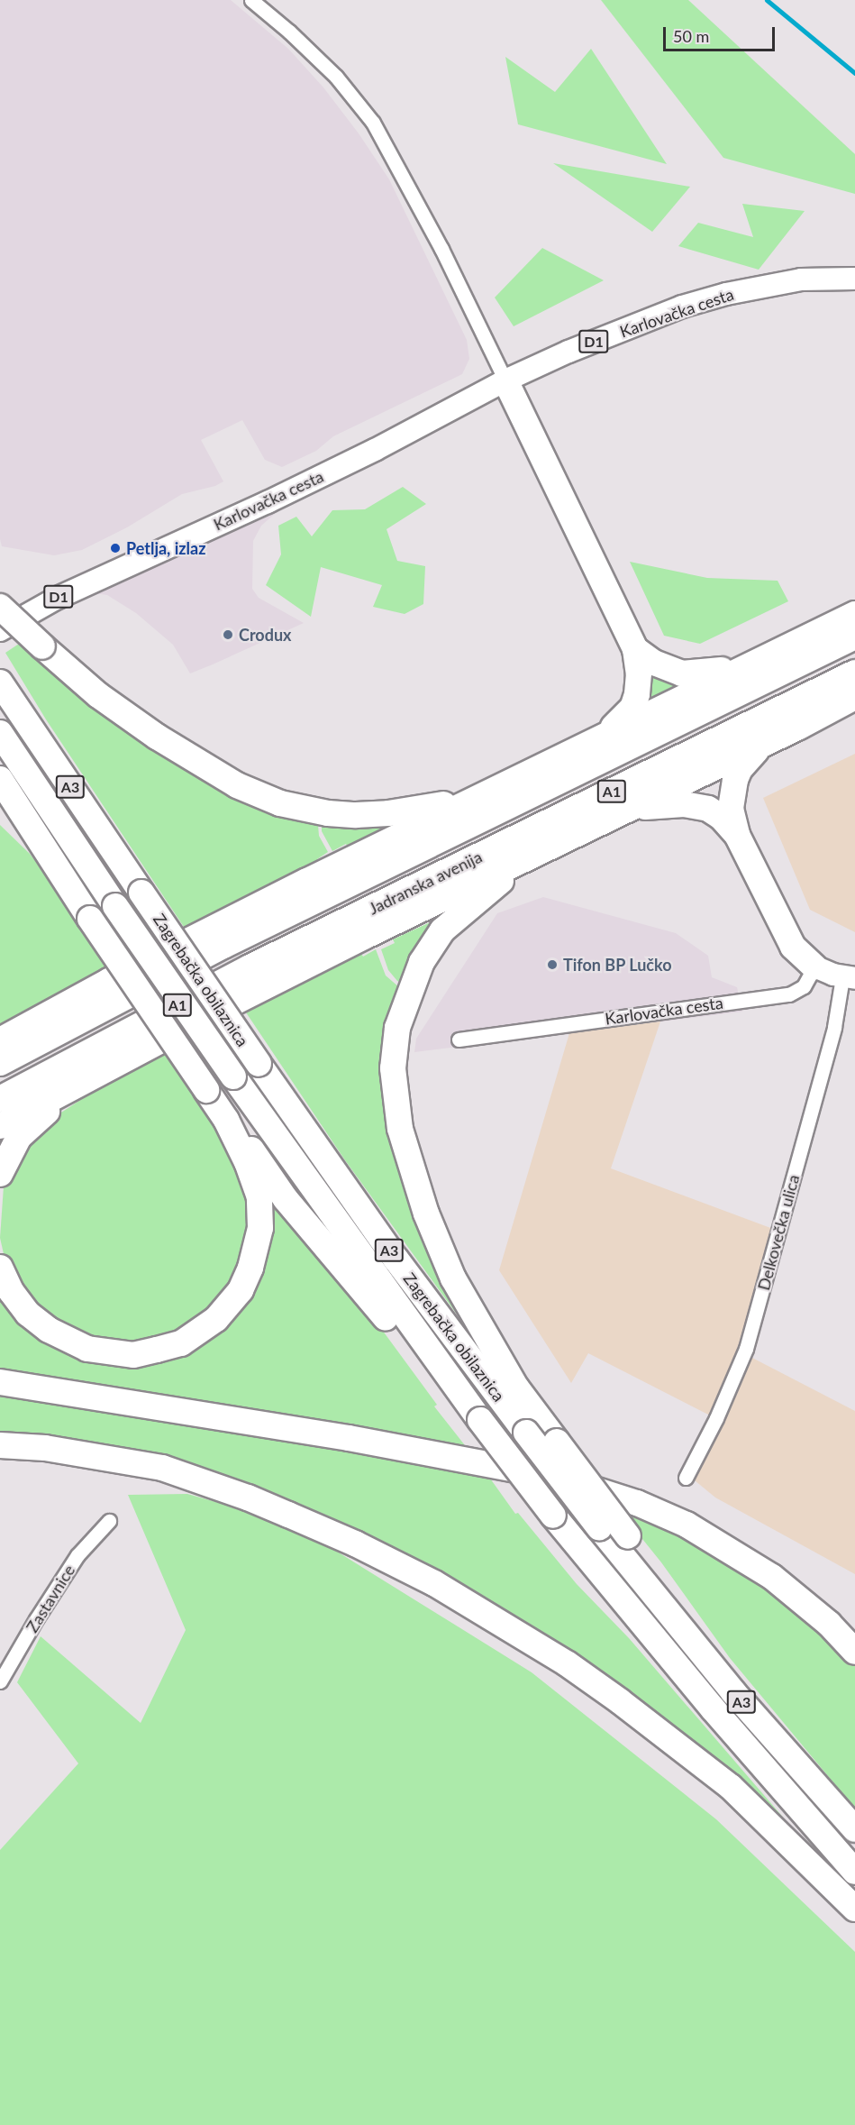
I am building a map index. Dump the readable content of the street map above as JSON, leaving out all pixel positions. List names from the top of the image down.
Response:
{
  "streets": {
    "highway": [
      "A3",
      "A1",
      "Jadranska avenija",
      "Zagrebačka obilaznica"
    ],
    "main road": ["Karlovačka cesta", "D1"],
    "street": ["Delkovečka ulica", "Zastavnice"]
  },
  "places": ["Petlja, izlaz", "Crodux", "Tifon BP Lučko"],
  "scale_bar": "50 m"
}
